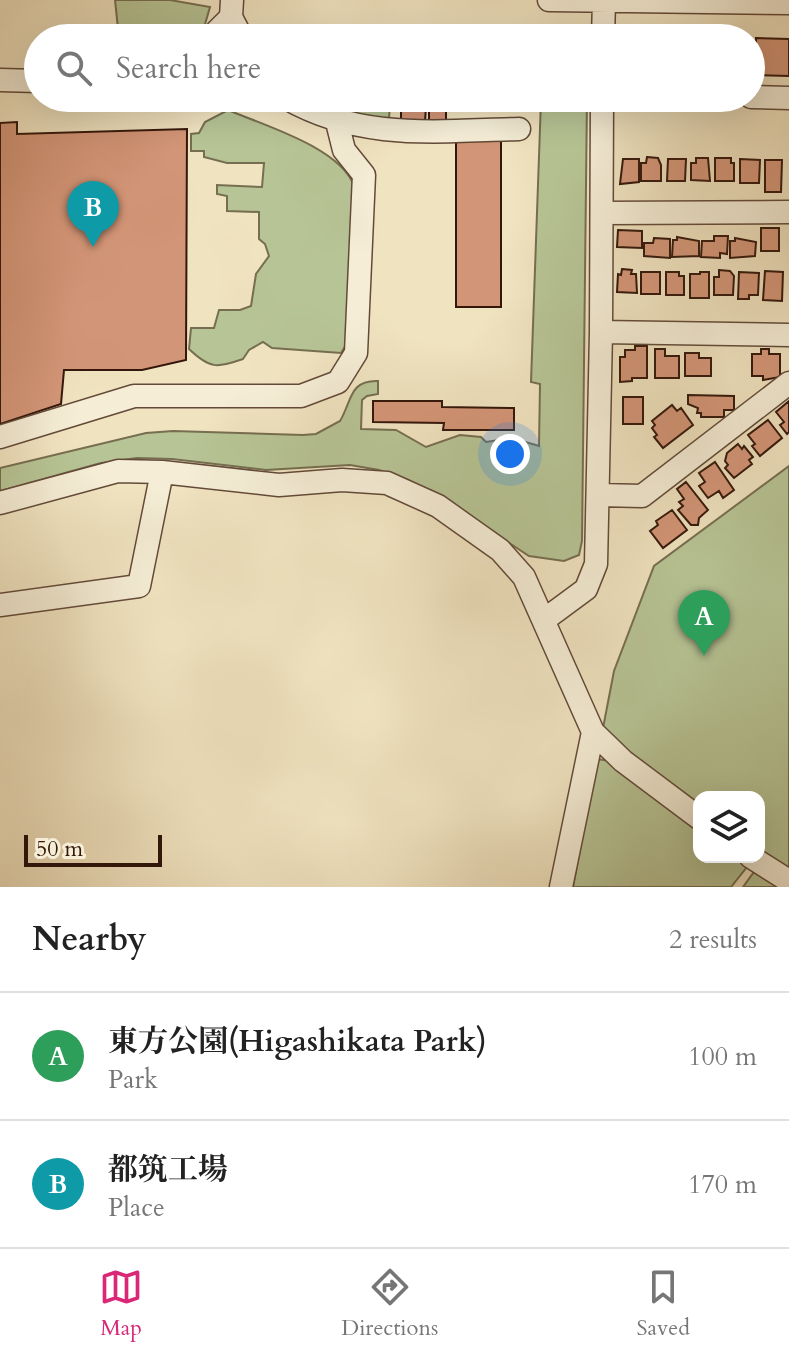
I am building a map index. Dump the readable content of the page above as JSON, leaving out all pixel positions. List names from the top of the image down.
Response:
{
  "scale_bar": "50 m",
  "page": {
    "search": "Search here",
    "pins": ["B", "A"],
    "scale": "50 m",
    "heading": ["Nearby", "2 results"],
    "list": [
      {
        "mark": "A",
        "name": "東方公園(Higashikata Park)",
        "note": "Park",
        "value": "100 m"
      },
      {
        "mark": "B",
        "name": "都筑工場",
        "note": "Place",
        "value": "170 m"
      }
    ],
    "nav": ["Map", "Directions", "Saved"]
  }
}
